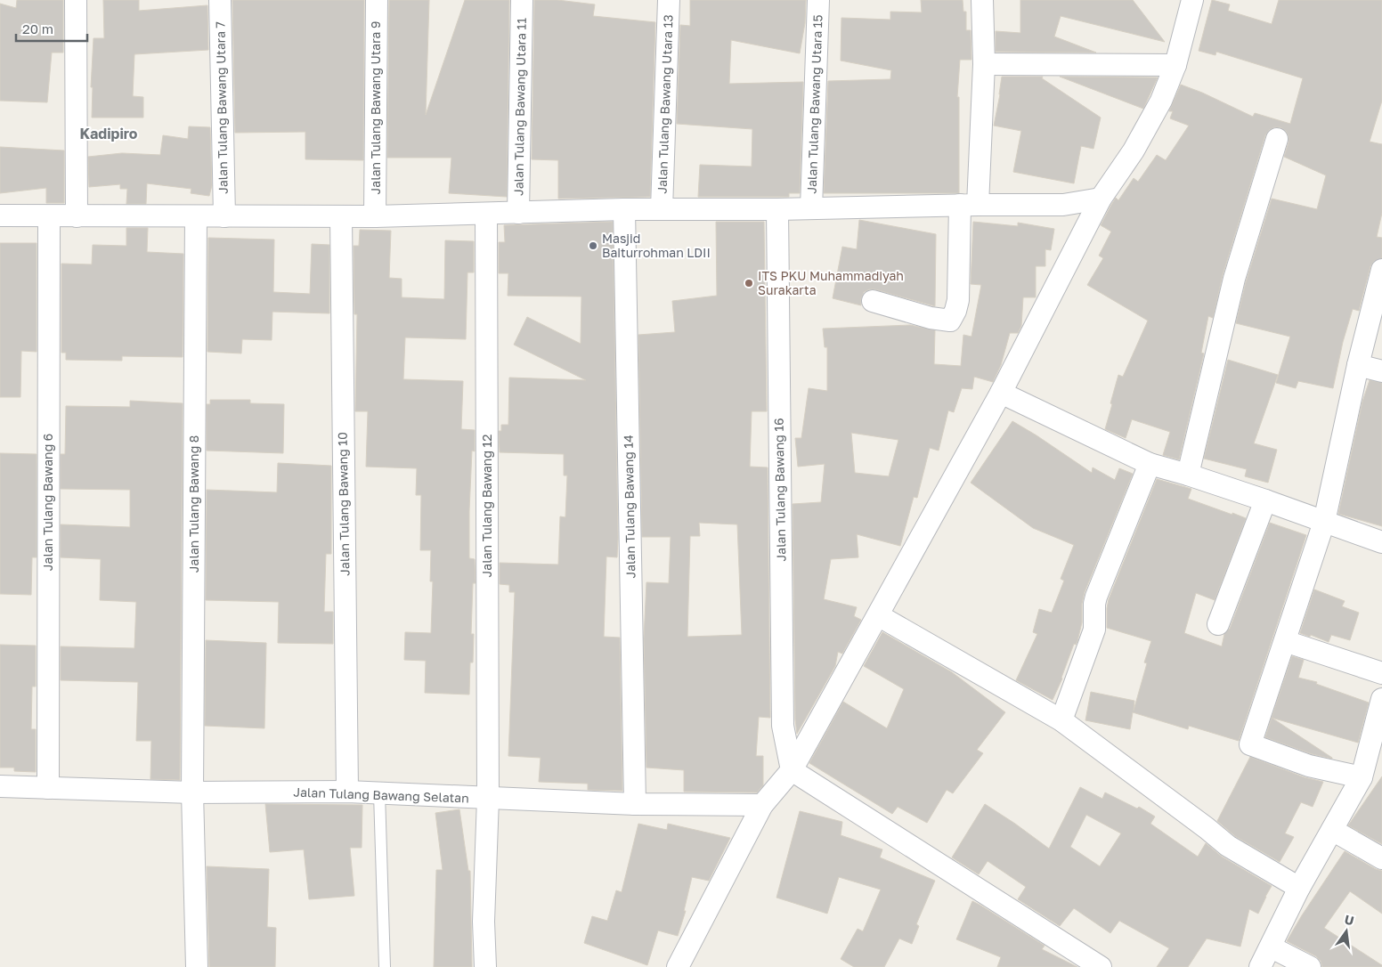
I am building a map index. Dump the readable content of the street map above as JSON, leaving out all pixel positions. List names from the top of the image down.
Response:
{
  "streets": {
    "street": [
      "Jalan Tulang Bawang Utara 13",
      "Jalan Tulang Bawang Utara 15",
      "Jalan Tulang Bawang Utara 11",
      "Jalan Tulang Bawang Utara 7",
      "Jalan Tulang Bawang Utara 9",
      "Jalan Tulang Bawang 16",
      "Jalan Tulang Bawang 6",
      "Jalan Tulang Bawang 8",
      "Jalan Tulang Bawang 10",
      "Jalan Tulang Bawang 12",
      "Jalan Tulang Bawang 14",
      "Jalan Tulang Bawang Selatan"
    ]
  },
  "crossings": [
    ["Jalan Tulang Bawang 6", "Jalan Tulang Bawang Selatan"],
    ["Jalan Tulang Bawang 8", "Jalan Tulang Bawang Selatan"],
    ["Jalan Tulang Bawang 10", "Jalan Tulang Bawang Selatan"],
    ["Jalan Tulang Bawang 12", "Jalan Tulang Bawang Selatan"],
    ["Jalan Tulang Bawang 14", "Jalan Tulang Bawang Selatan"]
  ],
  "districts": ["Kadipiro"],
  "places": ["Masjid Baiturrohman LDII", "ITS PKU Muhammadiyah Surakarta"],
  "scale_bar": "20 m",
  "north": "top"
}
